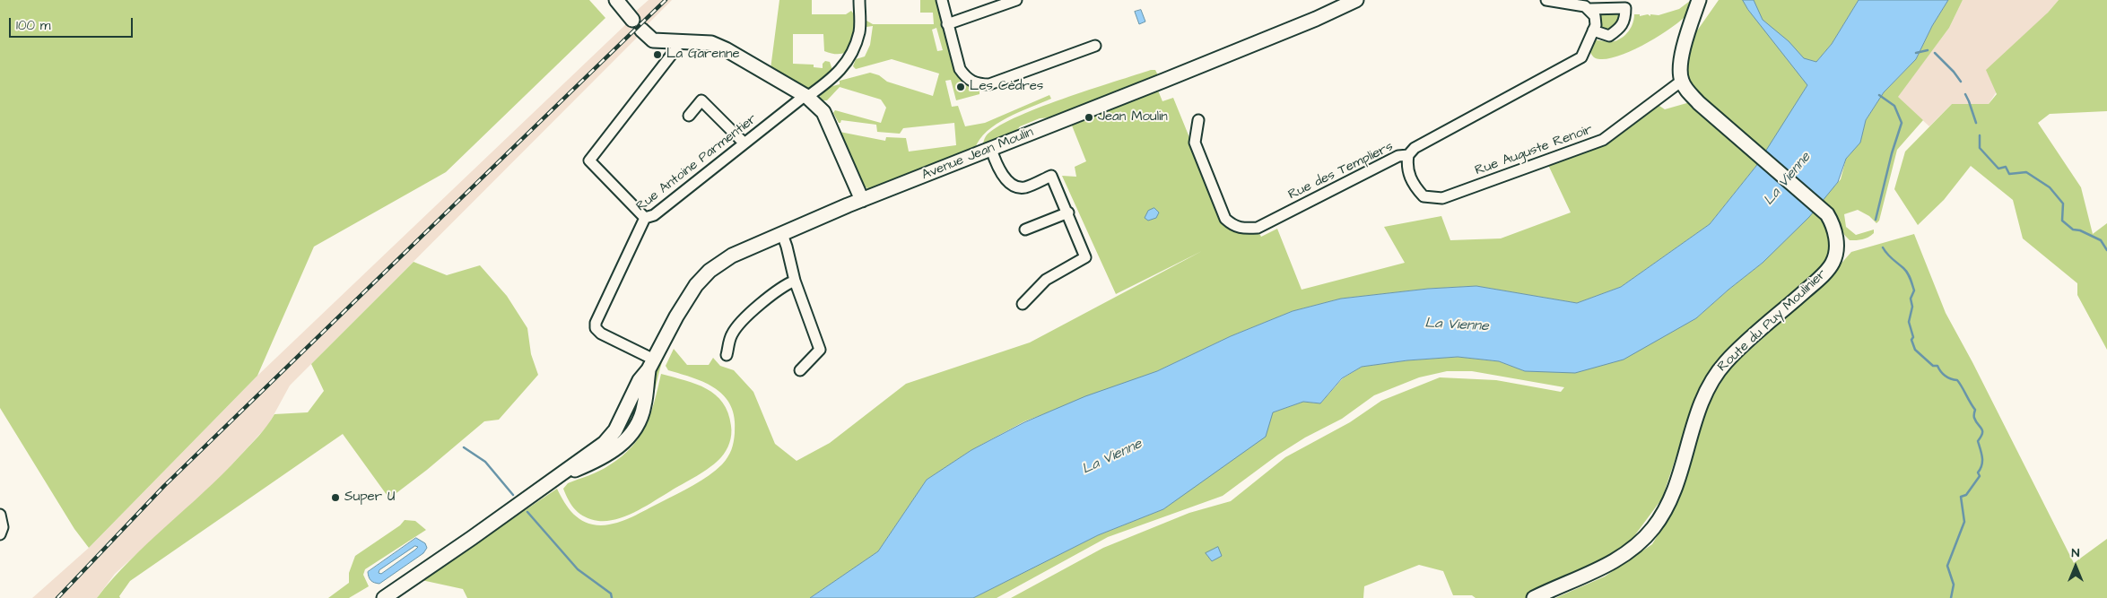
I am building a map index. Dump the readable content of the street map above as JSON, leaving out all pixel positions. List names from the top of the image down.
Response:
{
  "streets": {
    "main road": ["Avenue Jean Moulin", "Route du Puy Moulinier"],
    "street": ["Rue Auguste Renoir", "Rue Antoine Parmentier", "Rue des Templiers"]
  },
  "crossings": [
    ["Rue Auguste Renoir", "Rue des Templiers"],
    ["Rue Auguste Renoir", "Route du Puy Moulinier"],
    ["Avenue Jean Moulin", "Rue Antoine Parmentier"]
  ],
  "water": ["La Vienne"],
  "places": [
    "La Garenne",
    "Les Cèdres",
    "Jean Moulin",
    "Super U"
  ],
  "scale_bar": "100 m",
  "north": "top"
}
